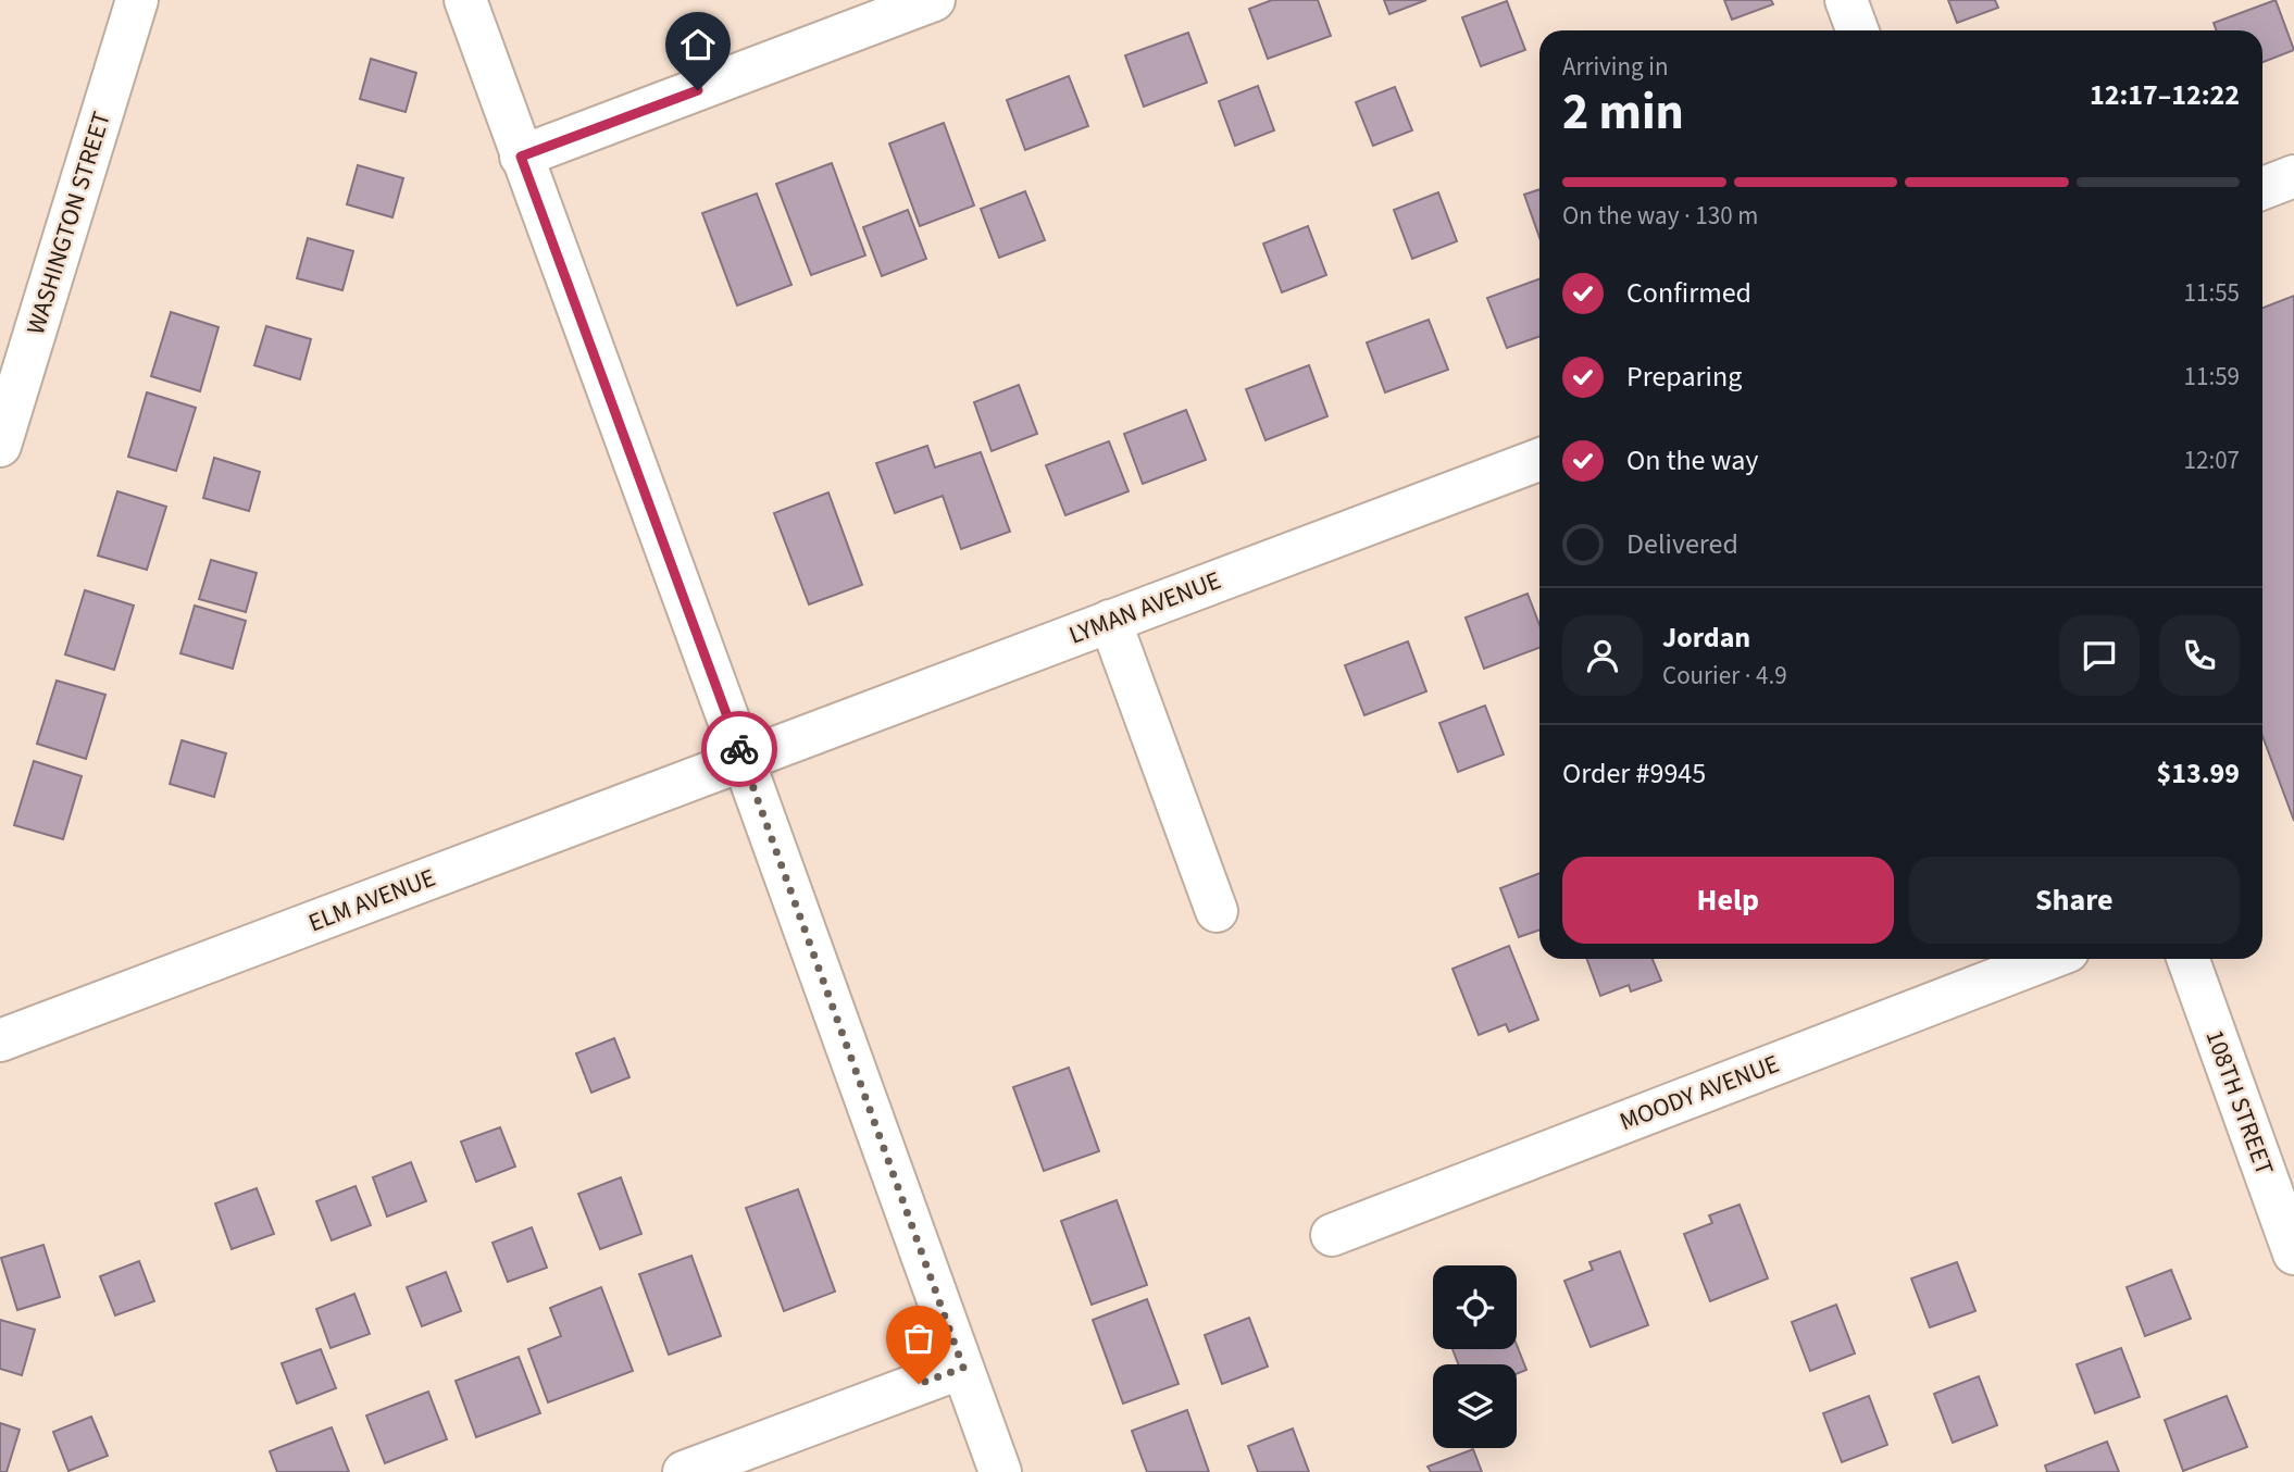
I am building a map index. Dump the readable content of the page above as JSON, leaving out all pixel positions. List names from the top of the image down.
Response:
{
  "streets": {
    "street": [
      "WASHINGTON STREET",
      "LYMAN AVENUE",
      "ELM AVENUE",
      "MOODY AVENUE",
      "108TH STREET"
    ]
  },
  "crossings": [
    ["LYMAN AVENUE", "ELM AVENUE"]
  ],
  "page": {
    "heading": ["2 min", "Arriving in", "12:17–12:22"],
    "panel": [
      "Jordan",
      "Courier · 4.9",
      "Order #9945",
      "$13.99"
    ],
    "bar": "On the way · 130 m",
    "list": [
      ["Confirmed", "11:55"],
      ["Preparing", "11:59"],
      ["On the way", "12:07"],
      "Delivered"
    ],
    "buttons": ["Help", "Share"]
  }
}
